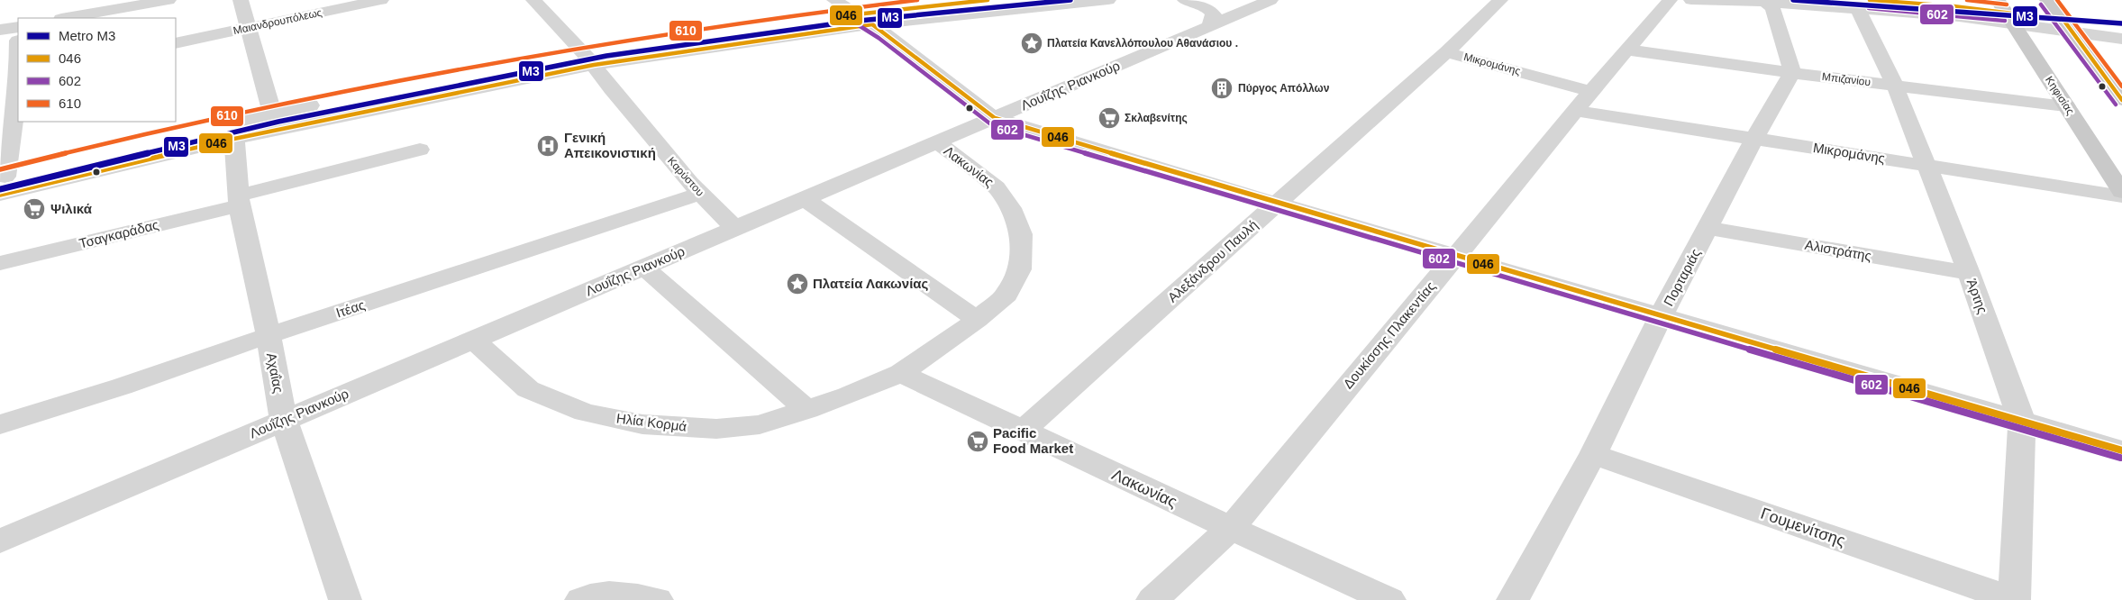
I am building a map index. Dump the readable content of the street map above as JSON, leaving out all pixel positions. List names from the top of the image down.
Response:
{
  "streets": {
    "main road": ["Κηφισίας"],
    "street": [
      "Μαιανδρουπόλεως",
      "Μικρομάνης",
      "Μπιζανίου",
      "Λουΐζης Ριανκούρ",
      "Λακωνίας",
      "Καρύστου",
      "Τσαγκαράδας",
      "Αλιστράτης",
      "Αλεξάνδρου Παυλή",
      "Πορταριάς",
      "Άρτης",
      "Ιτέας",
      "Δουκίσσης Πλακεντίας",
      "Αχαΐας",
      "Ηλία Κορμά",
      "Γουμενίτσης"
    ]
  },
  "crossings": [
    ["Μικρομάνης", "Αλεξάνδρου Παυλή"],
    ["Μικρομάνης", "Πορταριάς"],
    ["Μικρομάνης", "Άρτης"],
    ["Μικρομάνης", "Δουκίσσης Πλακεντίας"],
    ["Μπιζανίου", "Κηφισίας"],
    ["Μπιζανίου", "Πορταριάς"],
    ["Μπιζανίου", "Άρτης"],
    ["Μπιζανίου", "Δουκίσσης Πλακεντίας"],
    ["Λουΐζης Ριανκούρ", "Λακωνίας"],
    ["Λουΐζης Ριανκούρ", "Καρύστου"],
    ["Λουΐζης Ριανκούρ", "Αχαΐας"],
    ["Λουΐζης Ριανκούρ", "Ηλία Κορμά"],
    ["Λακωνίας", "Αλεξάνδρου Παυλή"],
    ["Λακωνίας", "Δουκίσσης Πλακεντίας"],
    ["Λακωνίας", "Ηλία Κορμά"],
    ["Καρύστου", "Ιτέας"],
    ["Τσαγκαράδας", "Αχαΐας"],
    ["Αλιστράτης", "Πορταριάς"],
    ["Αλιστράτης", "Άρτης"],
    ["Πορταριάς", "Γουμενίτσης"],
    ["Άρτης", "Γουμενίτσης"],
    ["Ιτέας", "Αχαΐας"]
  ],
  "places": {
    "place": ["Πλατεία Κανελλόπουλου Αθανάσιου .", "Πλατεία Λακωνίας"],
    "building": ["Πύργος Απόλλων"],
    "supermarket": ["Σκλαβενίτης", "Ψιλικά", "Pacific Food Market"],
    "hospital": ["Γενική Απεικονιστική"]
  },
  "lines": [
    "metro line Μ3",
    "transit line 046",
    "transit line 610",
    "transit line 602"
  ],
  "legend": [
    "Metro Μ3",
    "046",
    "602",
    "610"
  ]
}
